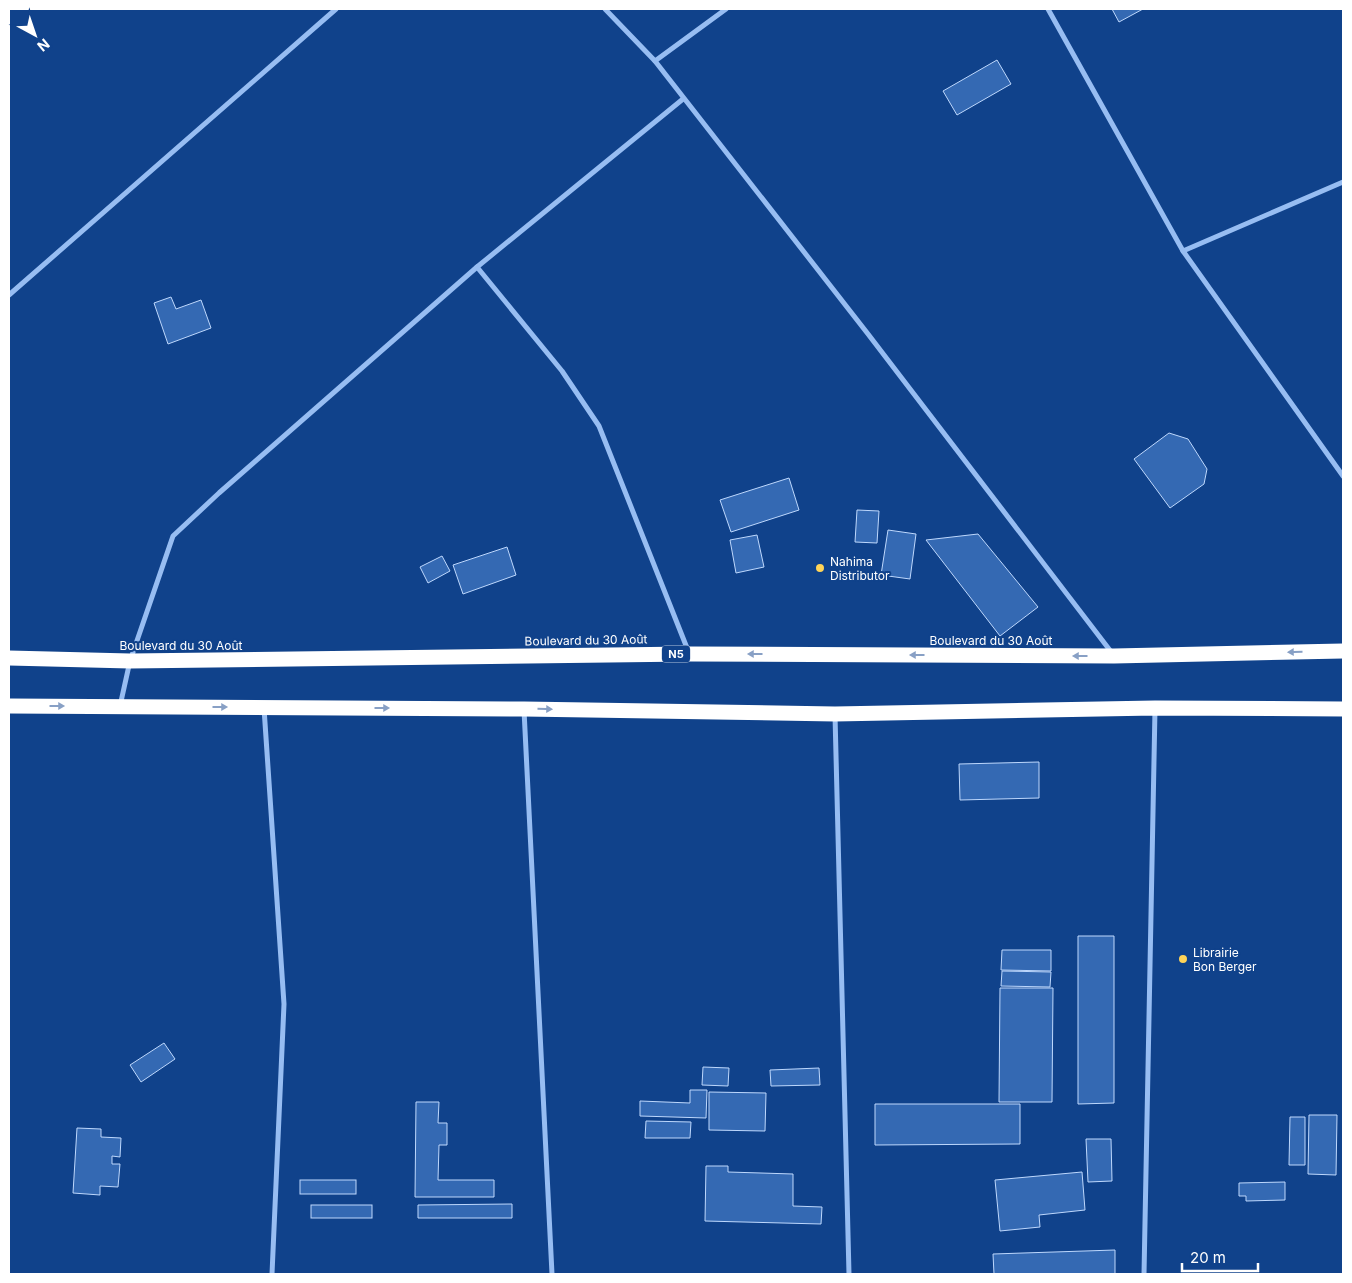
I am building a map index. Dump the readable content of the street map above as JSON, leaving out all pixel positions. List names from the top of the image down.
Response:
{
  "streets": {
    "highway": ["Boulevard du 30 Août", "N5"]
  },
  "places": ["Nahima Distributor", "Librairie Bon Berger"],
  "scale_bar": "20 m",
  "north": "bottom right"
}
